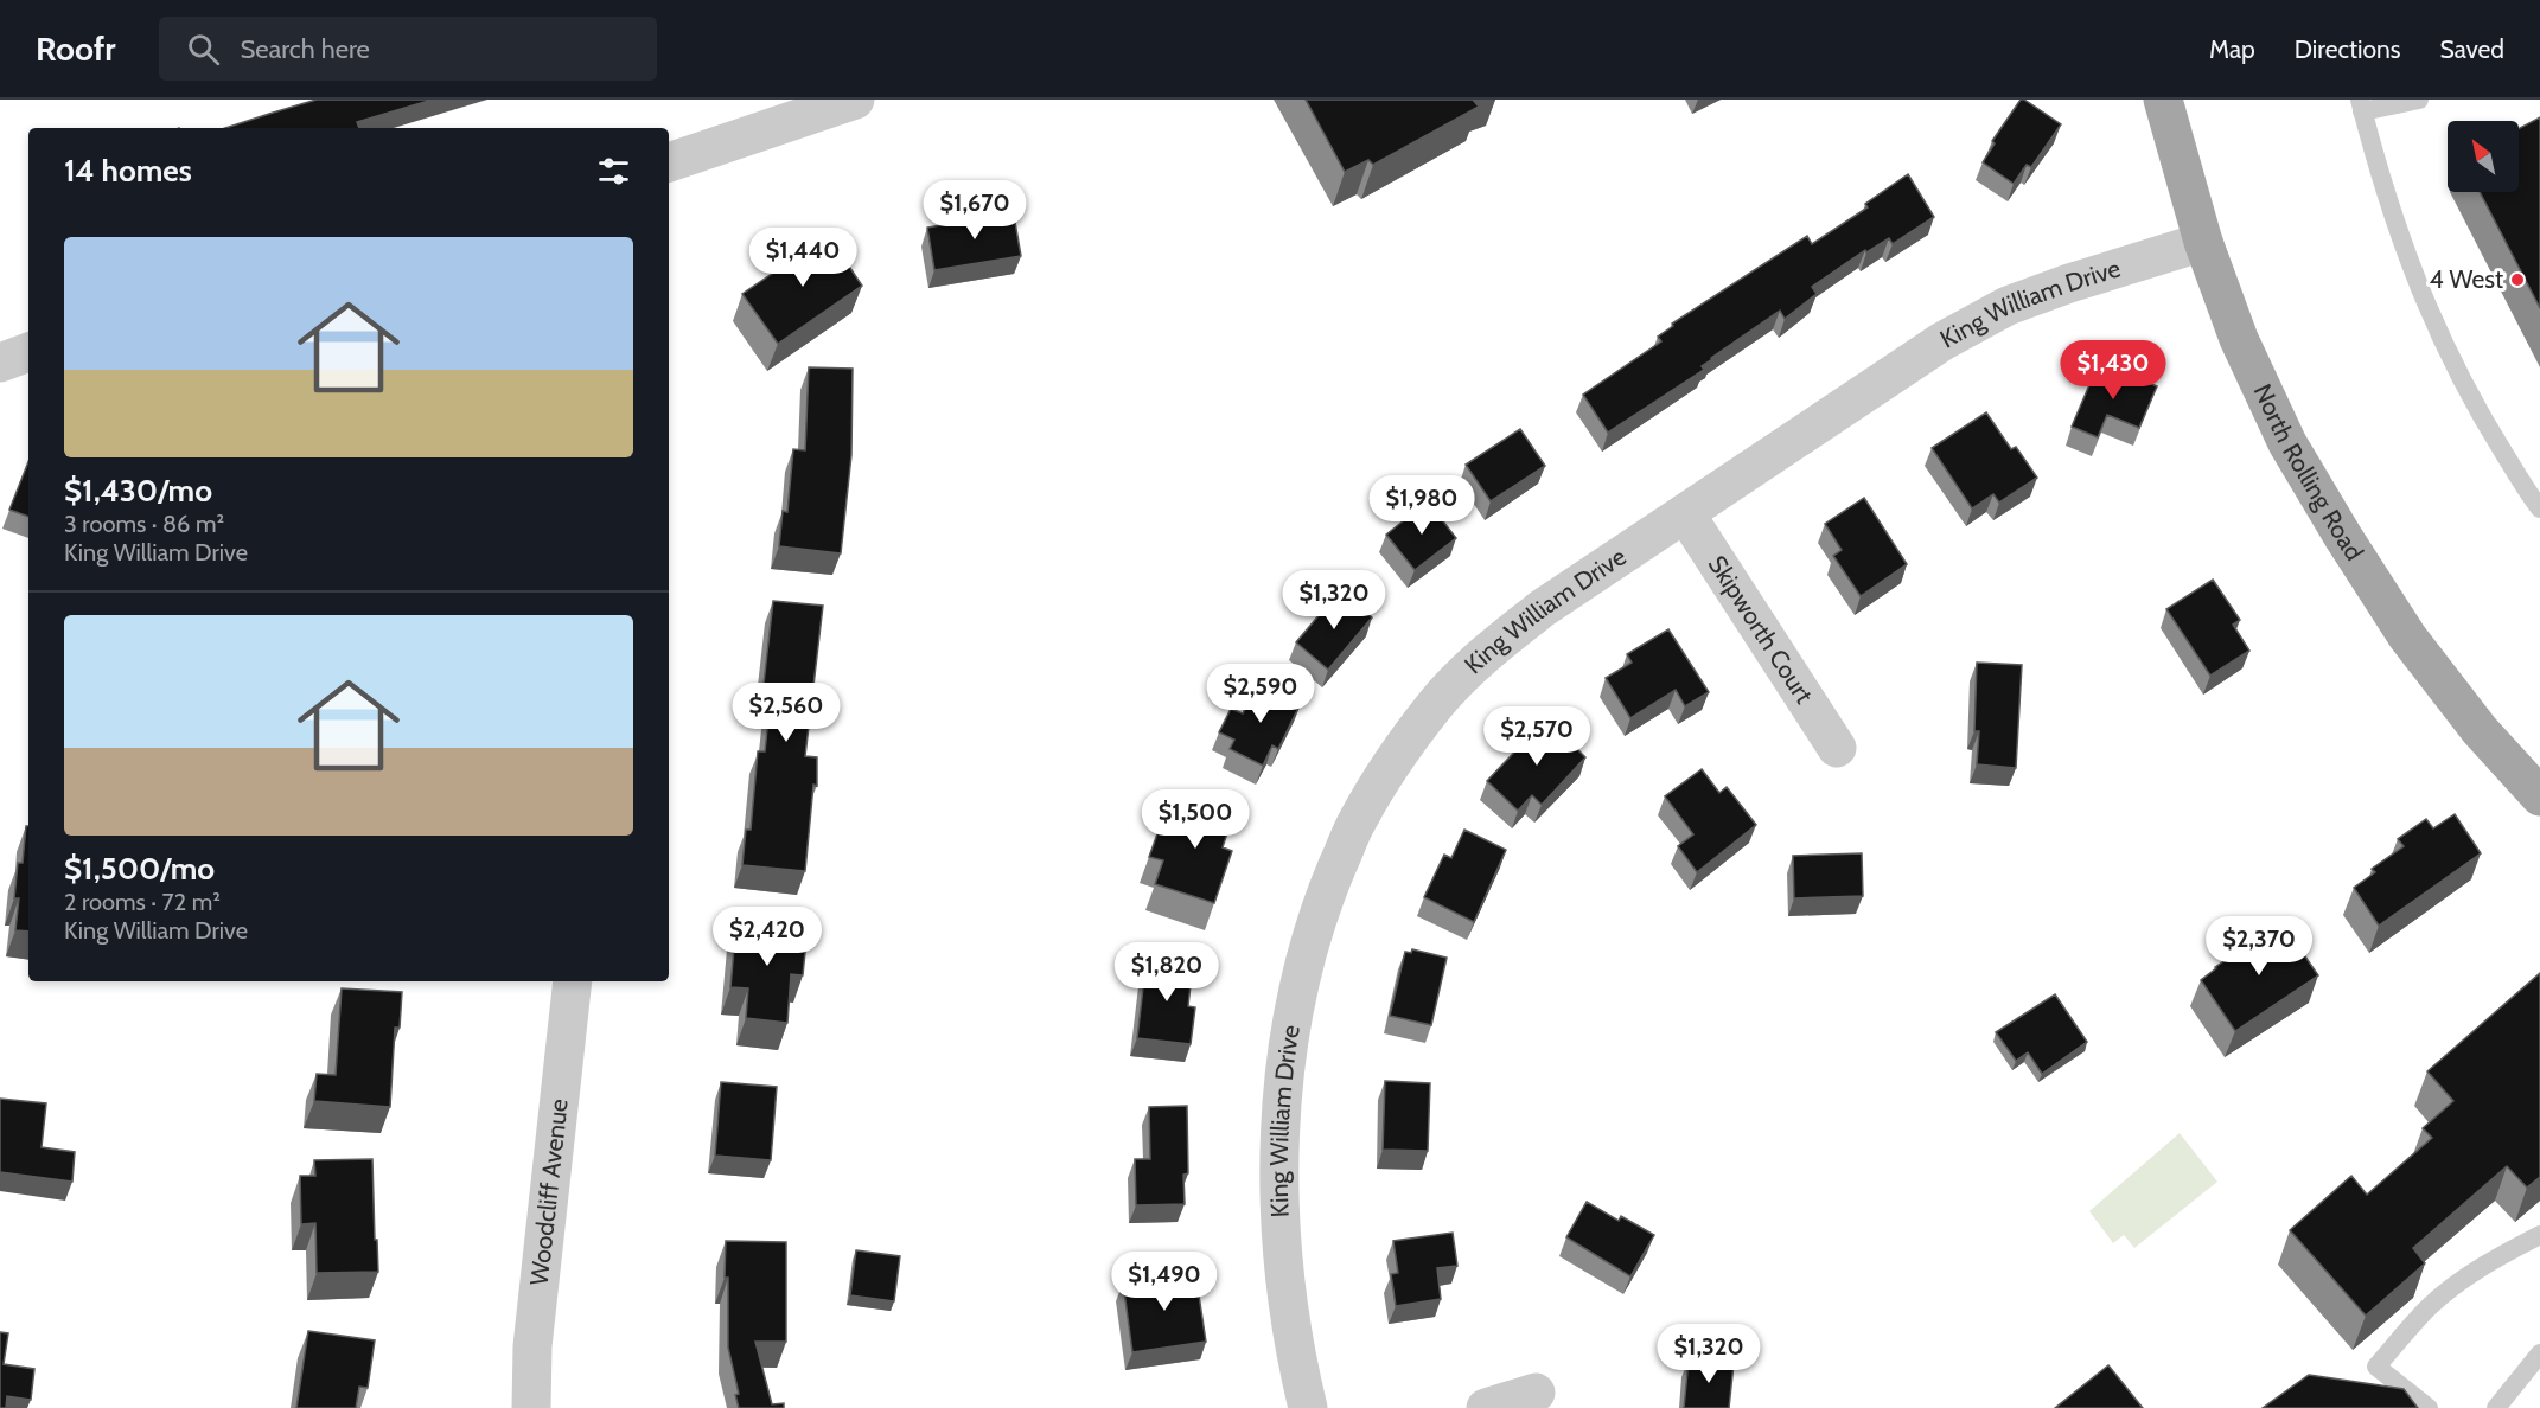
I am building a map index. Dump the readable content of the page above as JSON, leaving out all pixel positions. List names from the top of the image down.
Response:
{
  "streets": {
    "main road": ["North Rolling Road"],
    "street": ["King William Drive", "Skipworth Court", "Woodcliff Avenue"]
  },
  "crossings": [
    ["King William Drive", "North Rolling Road"],
    ["King William Drive", "Skipworth Court"]
  ],
  "places": ["4 West"],
  "north": "top left",
  "page": {
    "header": "Roofr",
    "search": "Search here",
    "nav": ["Map", "Directions", "Saved"],
    "heading": "14 homes",
    "price": [
      "$1,670",
      "$1,440",
      "$1,430",
      "$1,980",
      "$1,320",
      "$2,590",
      "$2,560",
      "$2,570",
      "$1,500",
      "$2,420",
      "$2,370",
      "$1,820",
      "$1,490",
      "$1,320"
    ],
    "list": [
      {
        "name": "$1,430/mo",
        "note": "3 rooms · 86 m² · King William Drive"
      },
      {
        "name": "$1,500/mo",
        "note": "2 rooms · 72 m² · King William Drive"
      }
    ]
  }
}
